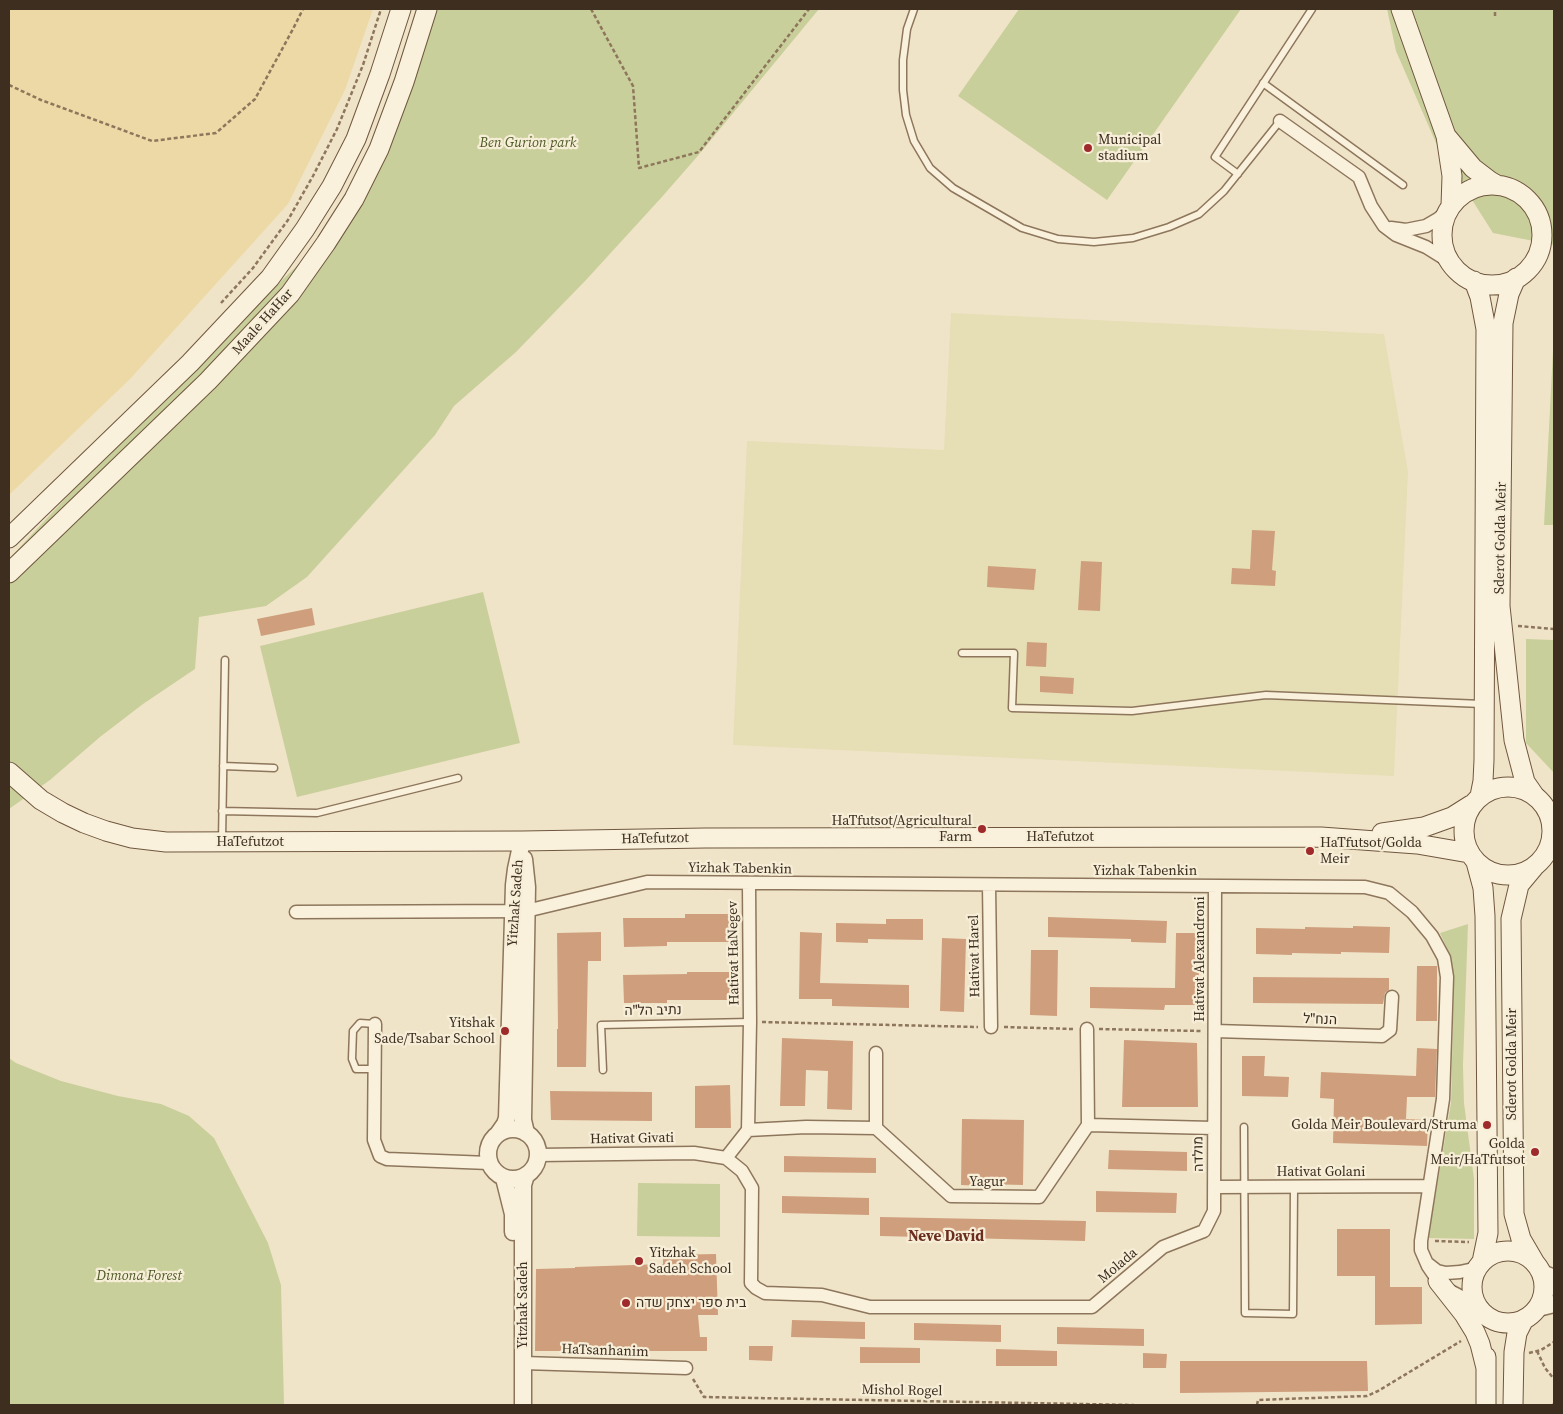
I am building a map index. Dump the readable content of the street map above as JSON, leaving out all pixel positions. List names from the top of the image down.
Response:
{
  "streets": {
    "main road": ["Maale HaHar", "Sderot Golda Meir", "HaTefutzot"],
    "street": [
      "Yizhak Tabenkin",
      "Yitzhak Sadeh",
      "Hativat HaNegev",
      "Hativat Harel",
      "Hativat Alexandroni",
      "הנח\"ל",
      "Hativat Givati",
      "מולדה",
      "Hativat Golani",
      "Yagur",
      "HaTsanhanim"
    ],
    "lane": ["נתיב הל\"ה"],
    "path": ["Mishol Rogel"]
  },
  "crossings": [
    ["Sderot Golda Meir", "HaTefutzot"],
    ["Sderot Golda Meir", "Yizhak Tabenkin"],
    ["HaTefutzot", "Yitzhak Sadeh"],
    ["Yizhak Tabenkin", "Yitzhak Sadeh"],
    ["Yizhak Tabenkin", "Hativat HaNegev"],
    ["Yizhak Tabenkin", "Hativat Harel"],
    ["Yizhak Tabenkin", "Hativat Alexandroni"],
    ["Yizhak Tabenkin", "Hativat Golani"],
    ["Yitzhak Sadeh", "Hativat Givati"],
    ["Yitzhak Sadeh", "HaTsanhanim"],
    ["Hativat HaNegev", "נתיב הל\"ה"],
    ["Hativat Alexandroni", "הנח\"ל"],
    ["Hativat Alexandroni", "מולדה"],
    ["הנח\"ל", "מולדה"],
    ["Hativat Givati", "מולדה"],
    ["מולדה", "Hativat Golani"],
    ["HaTsanhanim", "Mishol Rogel"]
  ],
  "districts": ["Neve David"],
  "parks": ["Ben Gurion park", "Dimona Forest"],
  "places": [
    "Municipal stadium",
    "HaTfutsot/Agricultural Farm",
    "HaTfutsot/Golda Meir",
    "Yitshak Sade/Tsabar School",
    "Golda Meir Boulevard/Struma",
    "Golda Meir/HaTfutsot",
    "Yitzhak Sadeh School",
    "בית ספר יצחק שדה"
  ]
}
